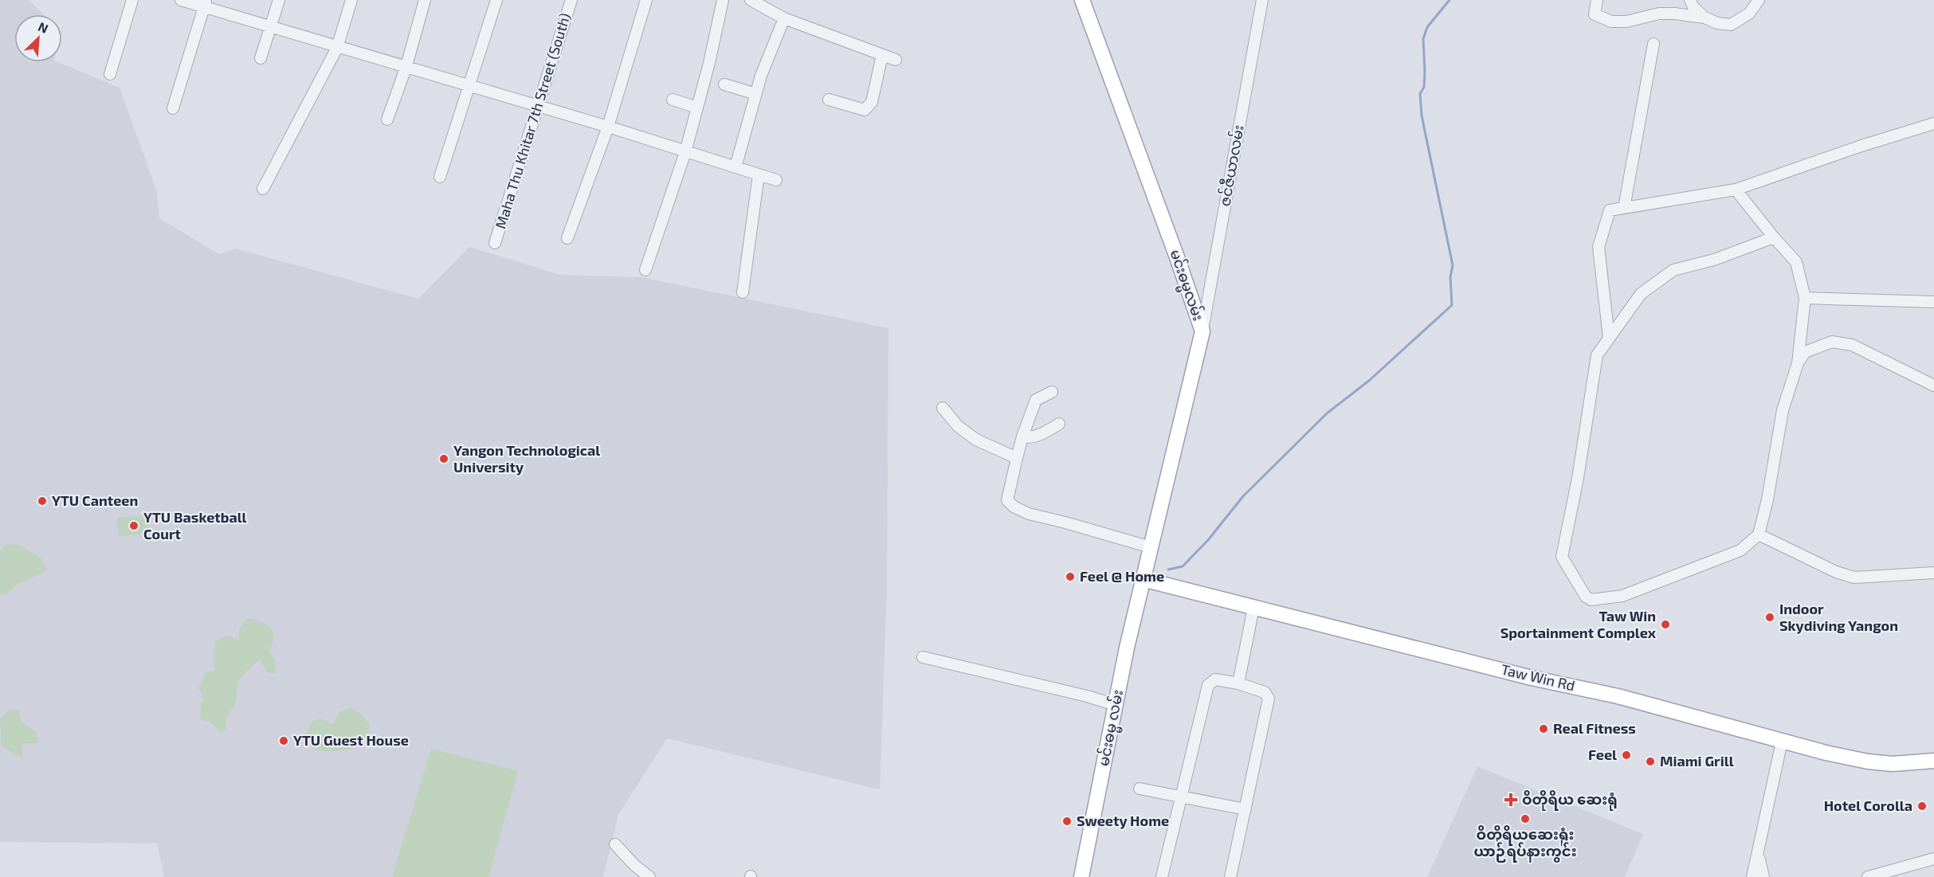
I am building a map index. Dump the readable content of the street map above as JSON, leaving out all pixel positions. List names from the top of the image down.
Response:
{
  "streets": {
    "main road": ["မင်းဓမ္မလမ်း", "Taw Win Rd", "မင်းဓမ္မ လမ်း"],
    "street": ["Maha Thu Khitar 7th Street (South)", "ဇင်ဇီယာလမ်း"]
  },
  "crossings": [
    ["ဇင်ဇီယာလမ်း", "မင်းဓမ္မလမ်း"],
    ["မင်းဓမ္မလမ်း", "Taw Win Rd"],
    ["မင်းဓမ္မလမ်း", "မင်းဓမ္မ လမ်း"],
    ["Taw Win Rd", "မင်းဓမ္မ လမ်း"]
  ],
  "places": {
    "other": [
      "Yangon Technological University",
      "YTU Canteen",
      "YTU Basketball Court",
      "Feel @ Home",
      "Indoor Skydiving Yangon",
      "Taw Win Sportainment Complex",
      "Real Fitness",
      "YTU Guest House",
      "Feel",
      "Miami Grill",
      "Hotel Corolla",
      "ဝိတိုရိယဆေးရုံး ယာဉ်ရပ်နားကွင်း",
      "Sweety Home"
    ],
    "health": ["ဝိတိုရိယ ဆေးရုံ"]
  },
  "north": "top right"
}
